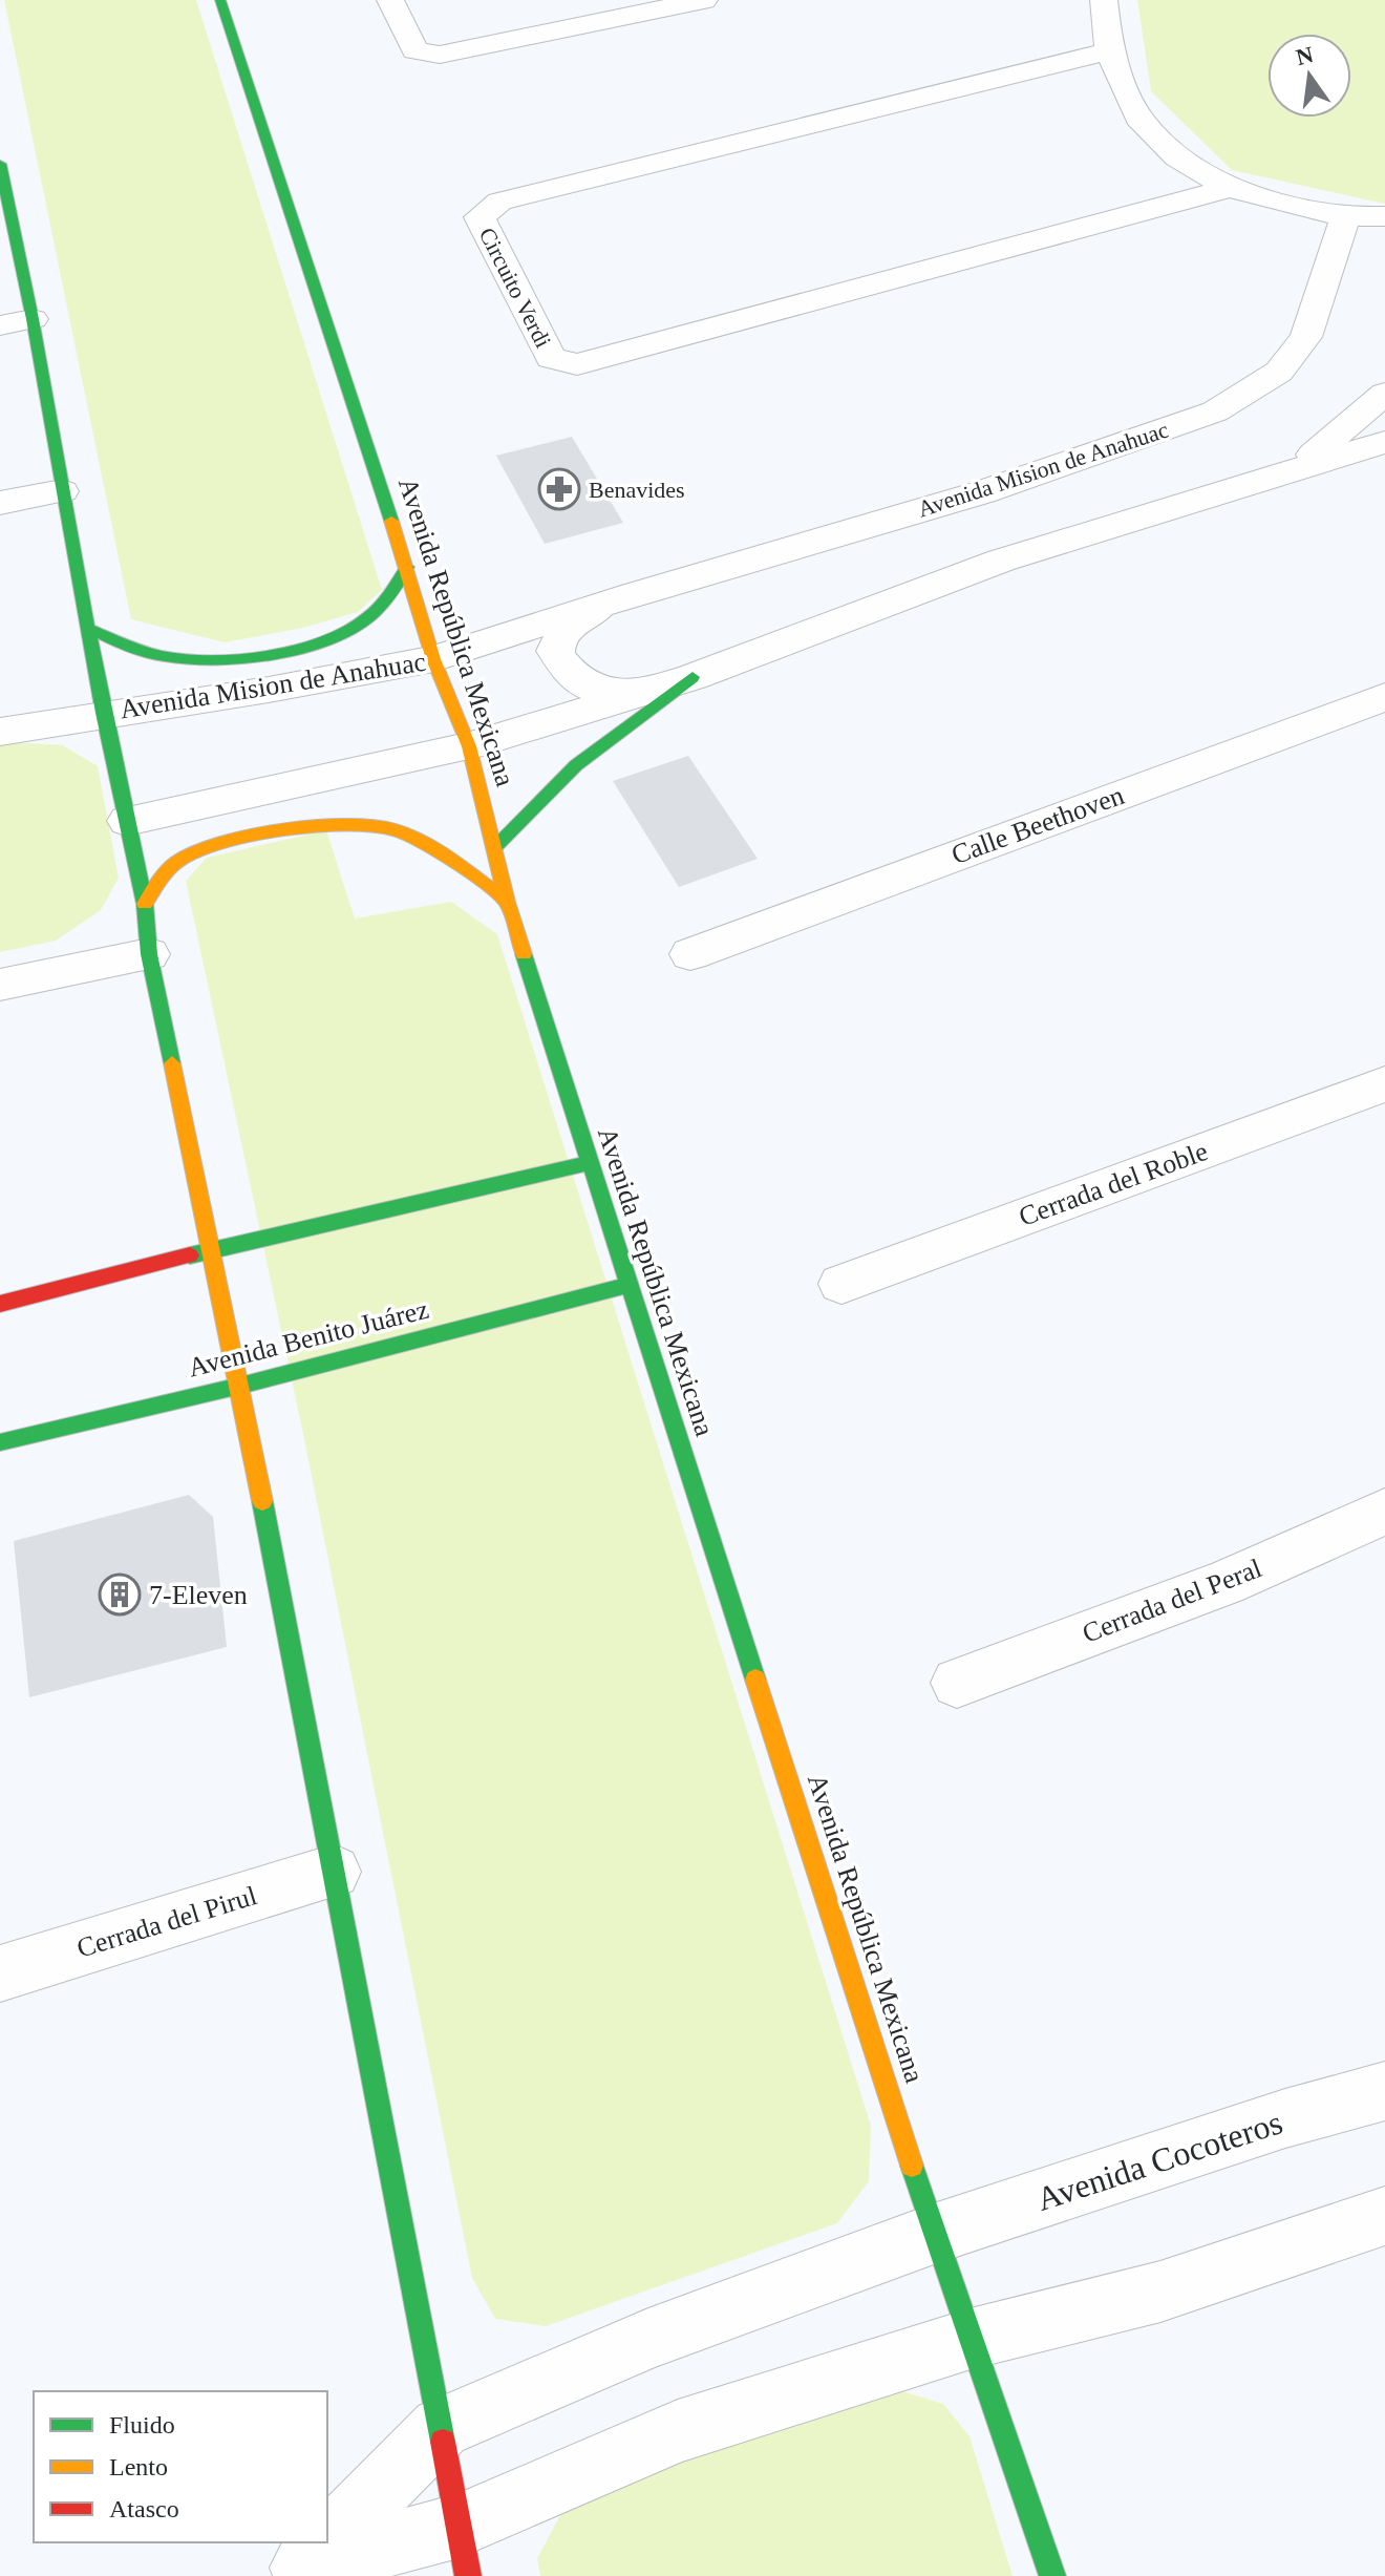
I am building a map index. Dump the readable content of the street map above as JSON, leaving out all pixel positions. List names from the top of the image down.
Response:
{
  "streets": {
    "main road": ["Avenida República Mexicana", "Avenida Benito Juárez"],
    "street": [
      "Circuito Verdi",
      "Avenida Mision de Anahuac",
      "Calle Beethoven",
      "Cerrada del Roble",
      "Cerrada del Peral",
      "Cerrada del Pirul",
      "Avenida Cocoteros"
    ]
  },
  "crossings": [
    ["Avenida Mision de Anahuac", "Avenida República Mexicana"],
    ["Avenida República Mexicana", "Avenida Benito Juárez"],
    ["Avenida República Mexicana", "Avenida Cocoteros"]
  ],
  "places": {
    "pharmacy": ["Benavides"],
    "building": ["7-Eleven"]
  },
  "legend": ["Fluido", "Lento", "Atasco"],
  "north": "top"
}
